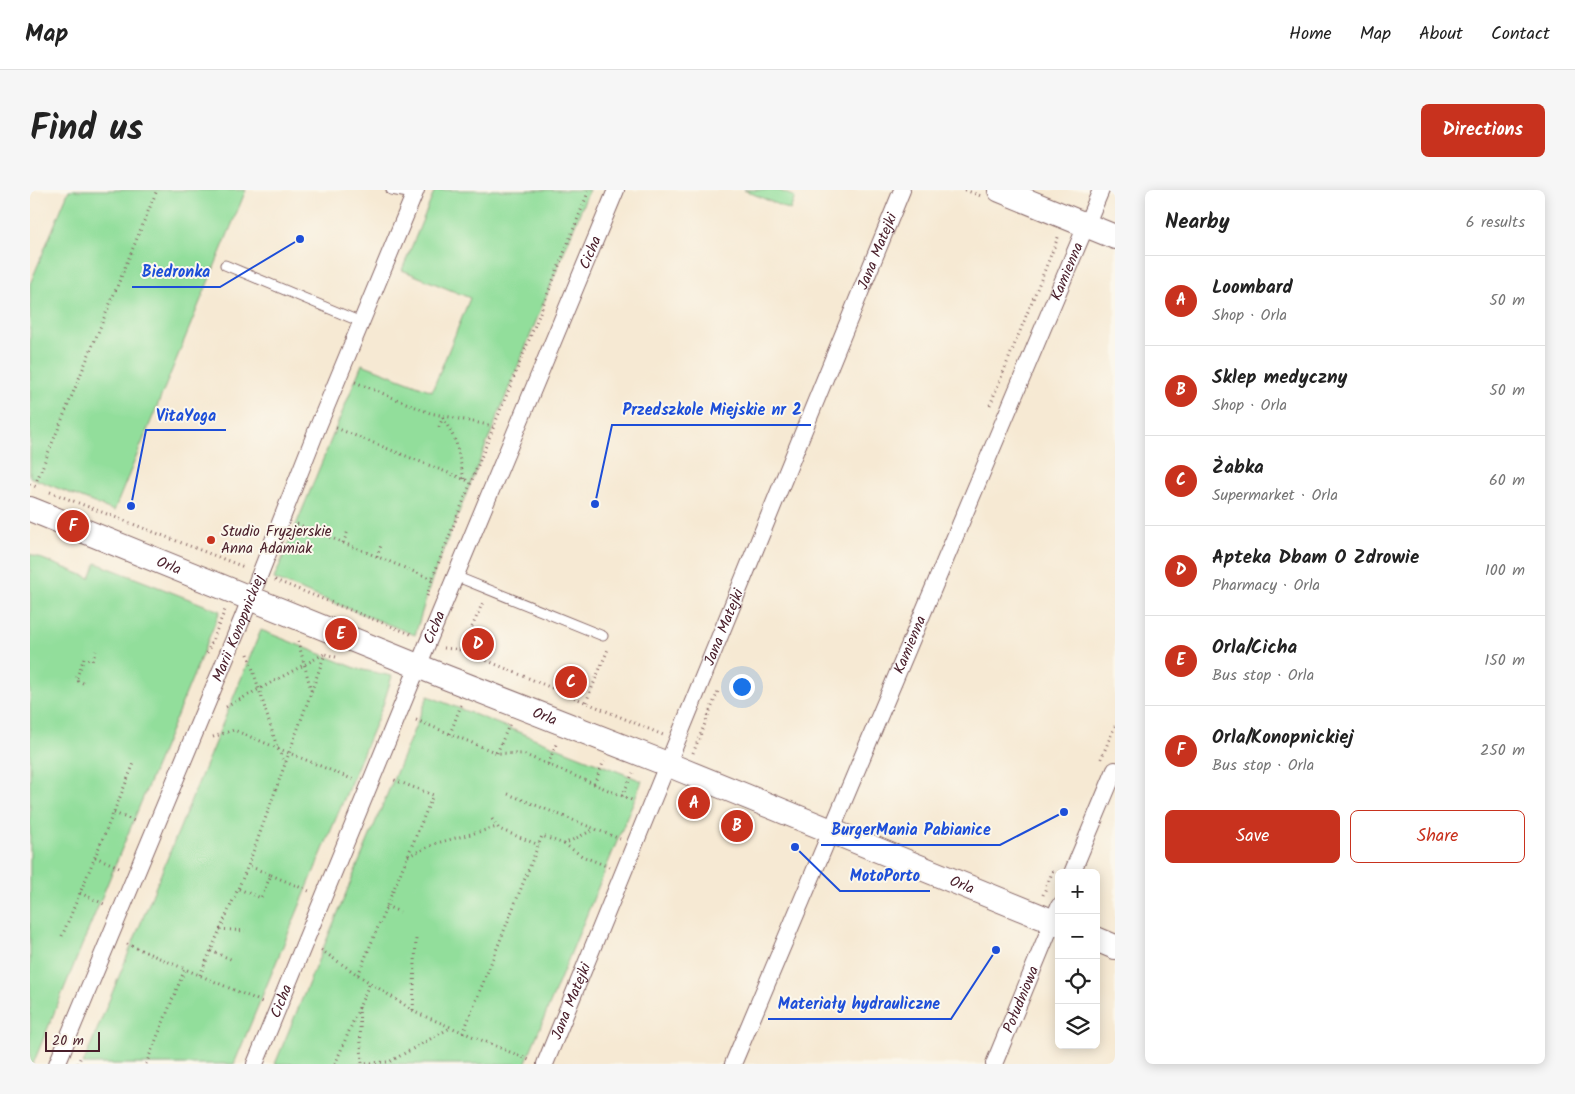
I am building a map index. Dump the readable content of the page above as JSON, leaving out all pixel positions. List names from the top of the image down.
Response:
{
  "streets": {
    "street": [
      "Jana Matejki",
      "Cicha",
      "Kamienna",
      "Orla",
      "Marii Konopnickiej",
      "Południowa"
    ]
  },
  "crossings": [
    ["Jana Matejki", "Orla"],
    ["Cicha", "Orla"],
    ["Kamienna", "Orla"],
    ["Orla", "Marii Konopnickiej"]
  ],
  "places": [
    "Biedronka",
    "Przedszkole Miejskie nr 2",
    "VitaYoga",
    "Studio Fryzjerskie Anna Adamiak",
    "BurgerMania Pabianice",
    "MotoPorto",
    "Materiały hydrauliczne"
  ],
  "scale_bar": "20 m",
  "page": {
    "header": "Map",
    "nav": [
      "Home",
      "Map",
      "About",
      "Contact"
    ],
    "title": "Find us",
    "buttons": [
      "Directions",
      ["Save", "Share"]
    ],
    "heading": ["Nearby", "6 results"],
    "list": [
      {
        "mark": "A",
        "name": "Loombard",
        "note": "Shop · Orla",
        "value": "50 m"
      },
      {
        "mark": "B",
        "name": "Sklep medyczny",
        "note": "Shop · Orla",
        "value": "50 m"
      },
      {
        "mark": "C",
        "name": "Żabka",
        "note": "Supermarket · Orla",
        "value": "60 m"
      },
      {
        "mark": "D",
        "name": "Apteka Dbam O Zdrowie",
        "note": "Pharmacy · Orla",
        "value": "100 m"
      },
      {
        "mark": "E",
        "name": "Orla/Cicha",
        "note": "Bus stop · Orla",
        "value": "150 m"
      },
      {
        "mark": "F",
        "name": "Orla/Konopnickiej",
        "note": "Bus stop · Orla",
        "value": "250 m"
      }
    ],
    "pins": [
      "F",
      "E",
      "D",
      "C",
      "A",
      "B"
    ],
    "map_buttons": ["+", "−"],
    "scale": "20 m"
  }
}
